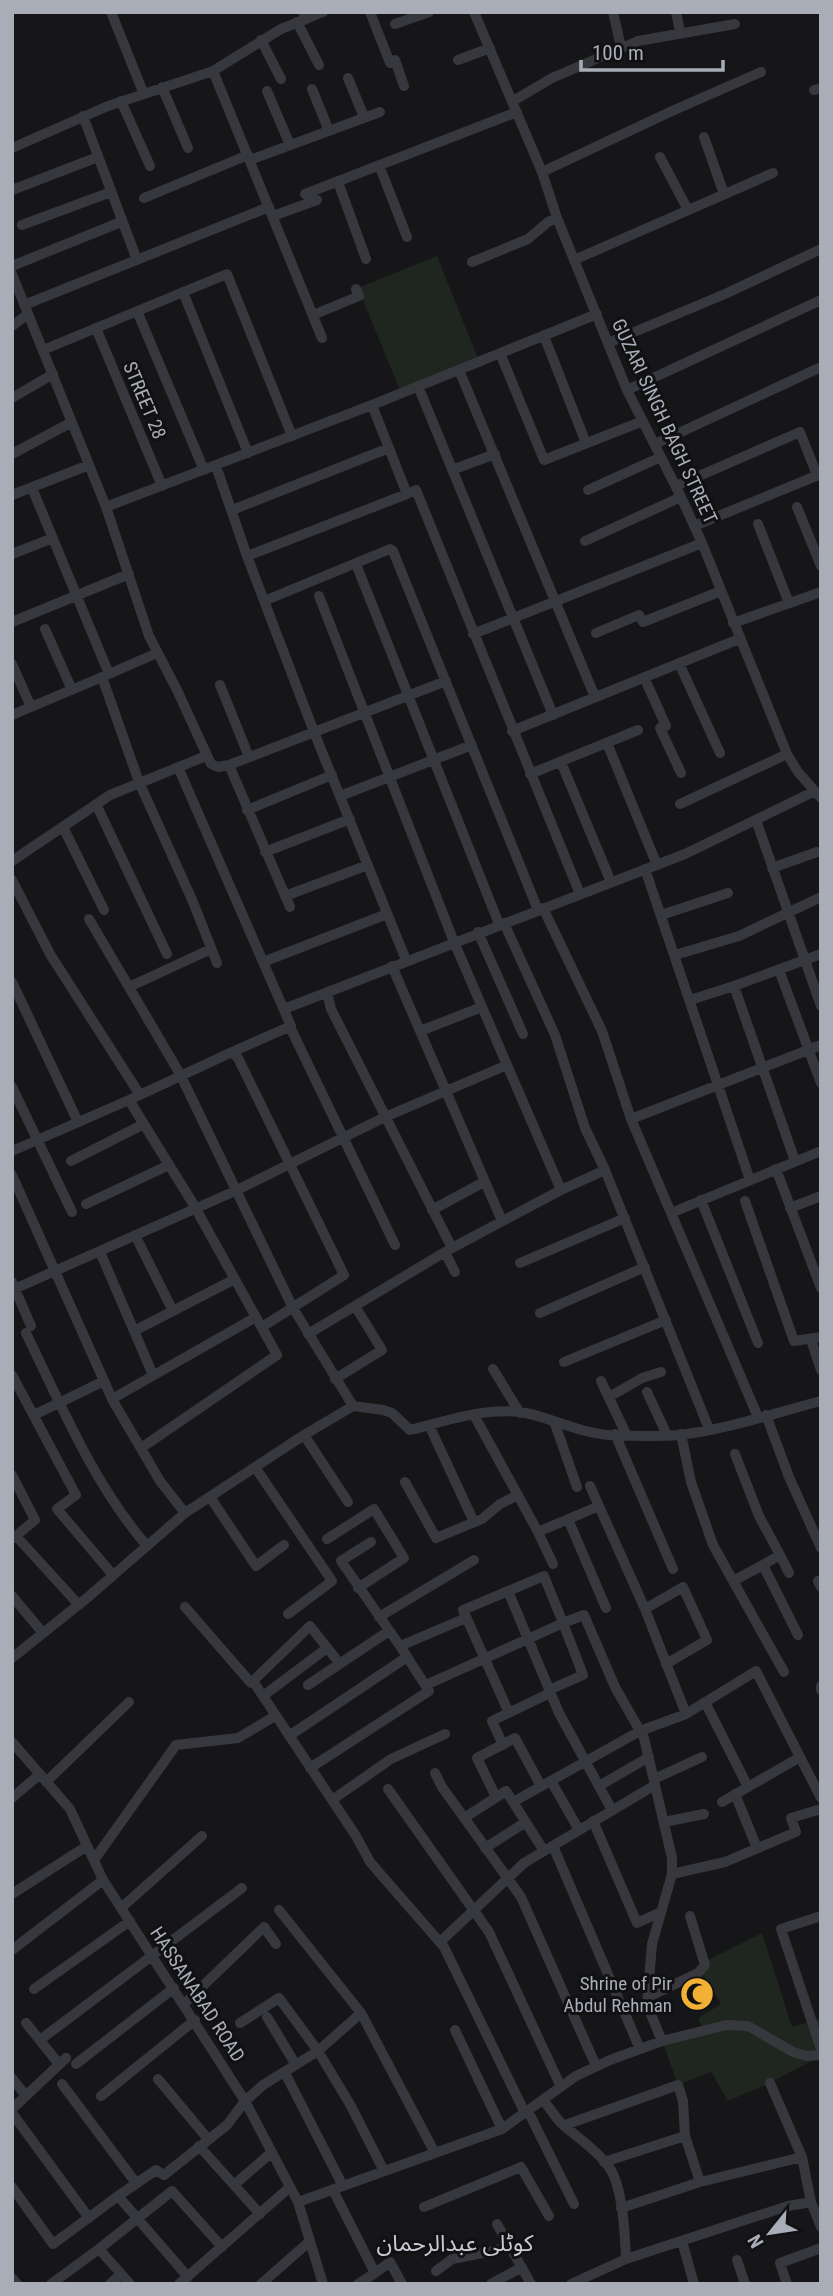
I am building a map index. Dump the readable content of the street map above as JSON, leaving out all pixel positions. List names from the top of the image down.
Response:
{
  "streets": {
    "street": ["STREET 28", "GUZARI SINGH BAGH STREET", "HASSANABAD ROAD"]
  },
  "districts": ["کوٹلی عبدالرحمان"],
  "places": {
    "mosque": ["Shrine of Pir Abdul Rehman"]
  },
  "scale_bar": "100 m",
  "north": "bottom left"
}
